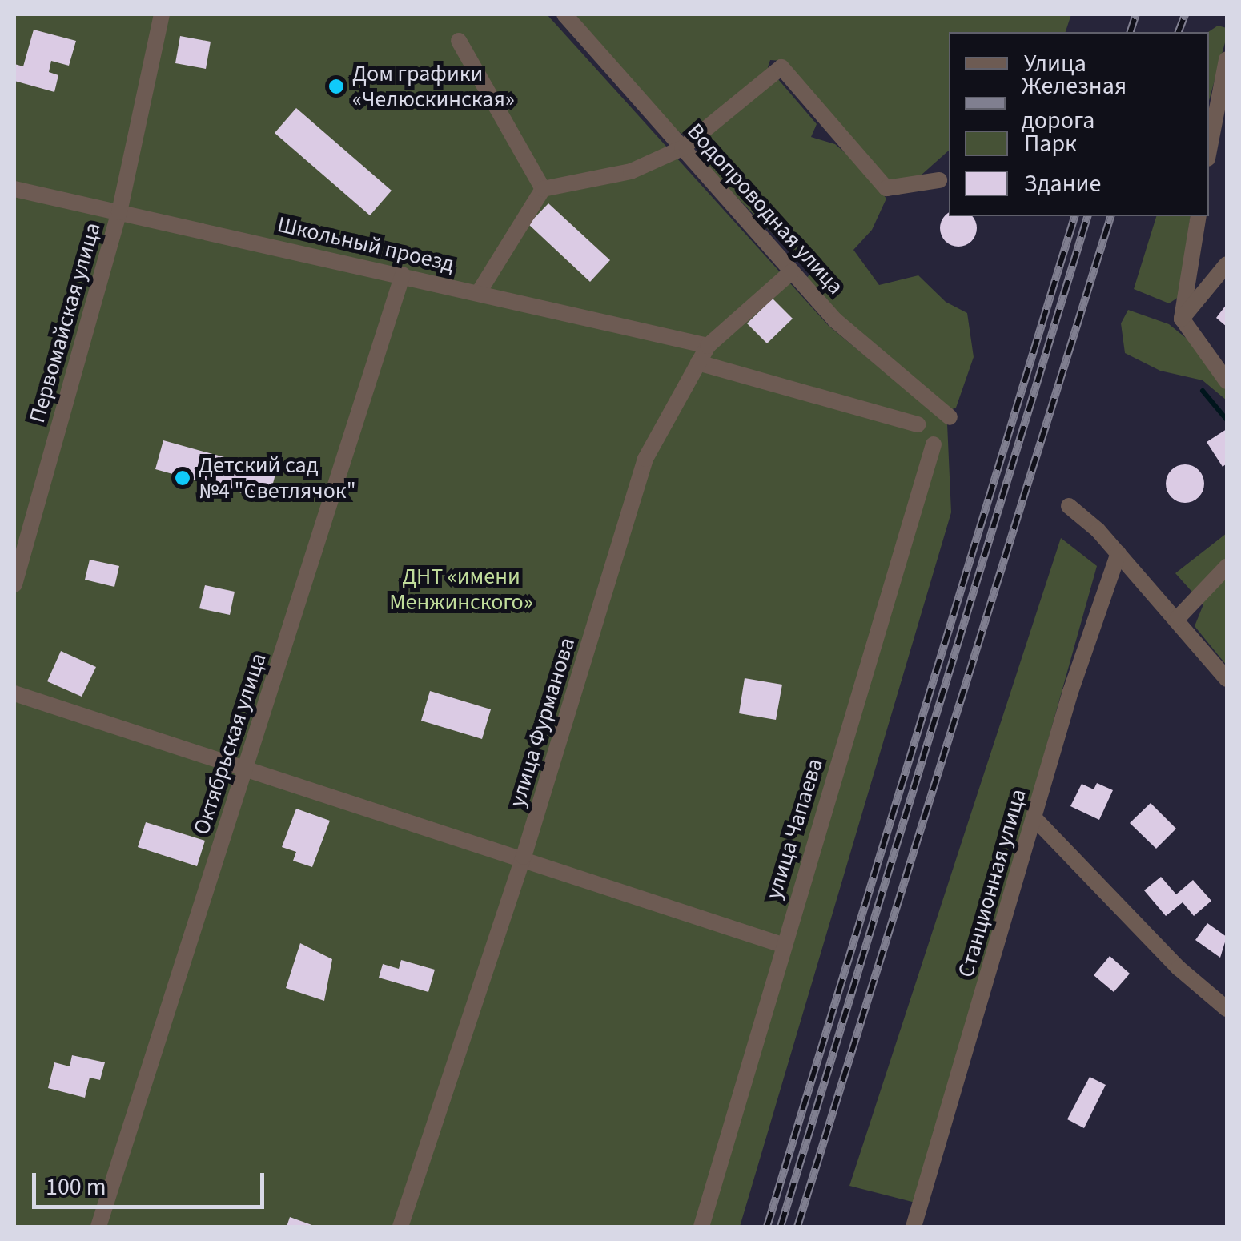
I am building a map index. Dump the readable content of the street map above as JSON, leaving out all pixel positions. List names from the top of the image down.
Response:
{
  "streets": {
    "street": [
      "Водопроводная улица",
      "Школьный проезд",
      "Первомайская улица",
      "улица Фурманова",
      "Октябрьская улица",
      "улица Чапаева",
      "Станционная улица"
    ]
  },
  "crossings": [
    ["Водопроводная улица", "улица Фурманова"],
    ["Школьный проезд", "Первомайская улица"],
    ["Школьный проезд", "улица Фурманова"],
    ["Школьный проезд", "Октябрьская улица"]
  ],
  "parks": ["ДНТ «имени Менжинского»"],
  "places": ["Дом графики «Челюскинская»", "Детский сад №4 \"Светлячок\""],
  "legend": [
    "Улица",
    "Железная дорога",
    "Парк",
    "Здание"
  ],
  "scale_bar": "100 m"
}
